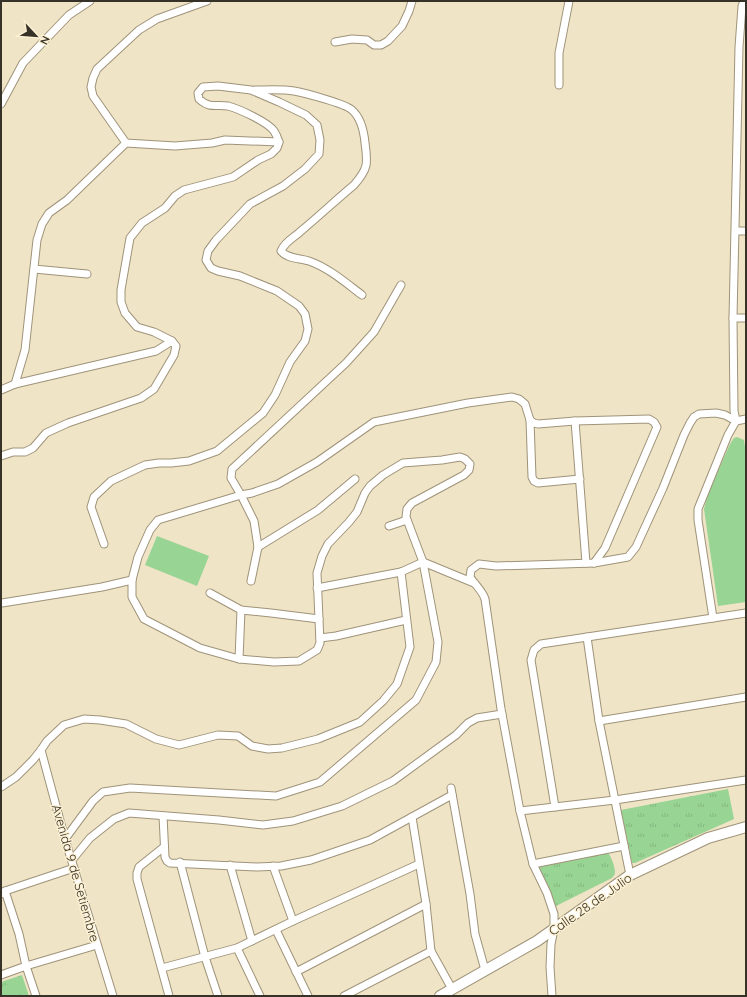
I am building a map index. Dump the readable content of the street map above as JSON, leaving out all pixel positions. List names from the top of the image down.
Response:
{
  "streets": {
    "street": ["Avenida 9 de Setiembre", "Calle 28 de Julio"]
  },
  "north": "bottom right"
}
